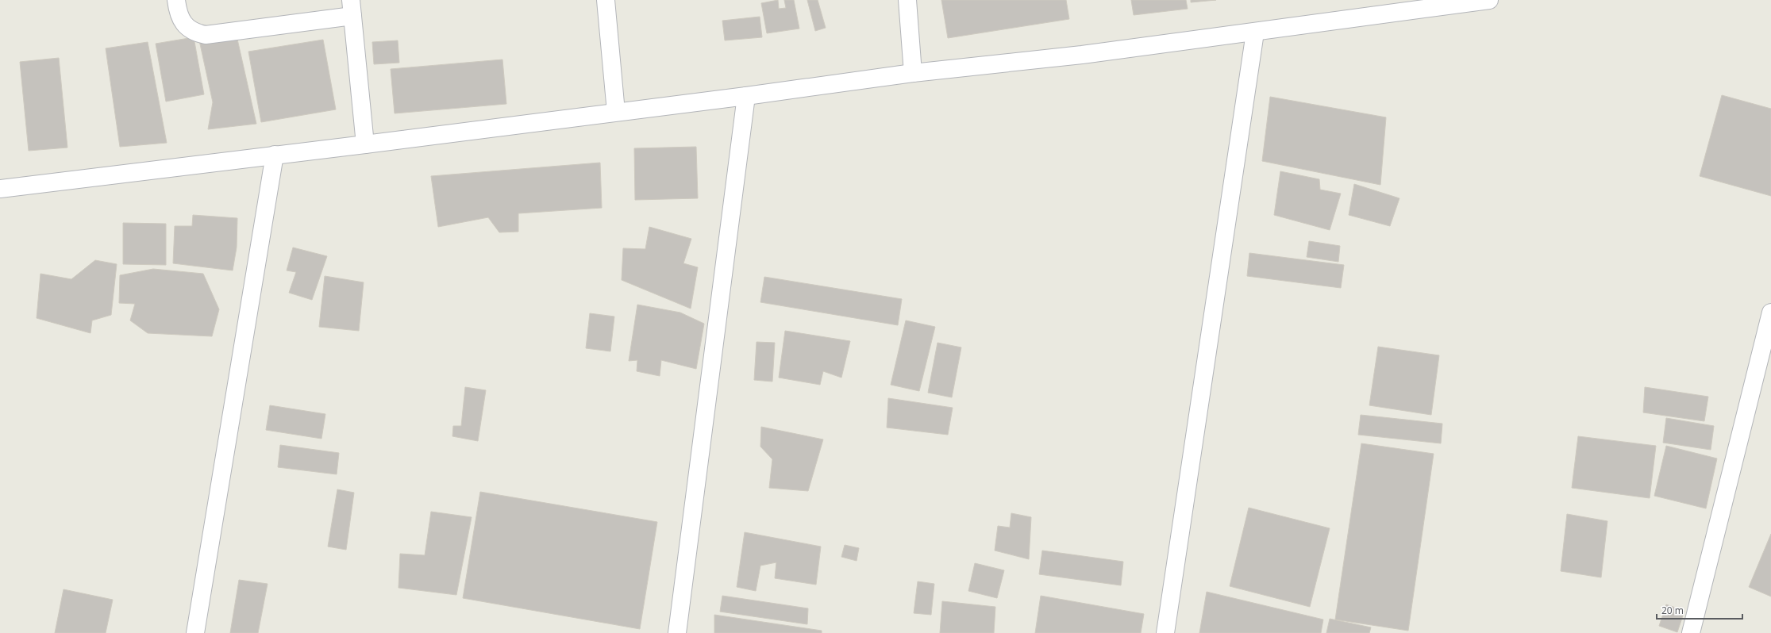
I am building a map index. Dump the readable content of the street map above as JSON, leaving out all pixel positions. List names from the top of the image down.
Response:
{
  "scale_bar": "20 m"
}
